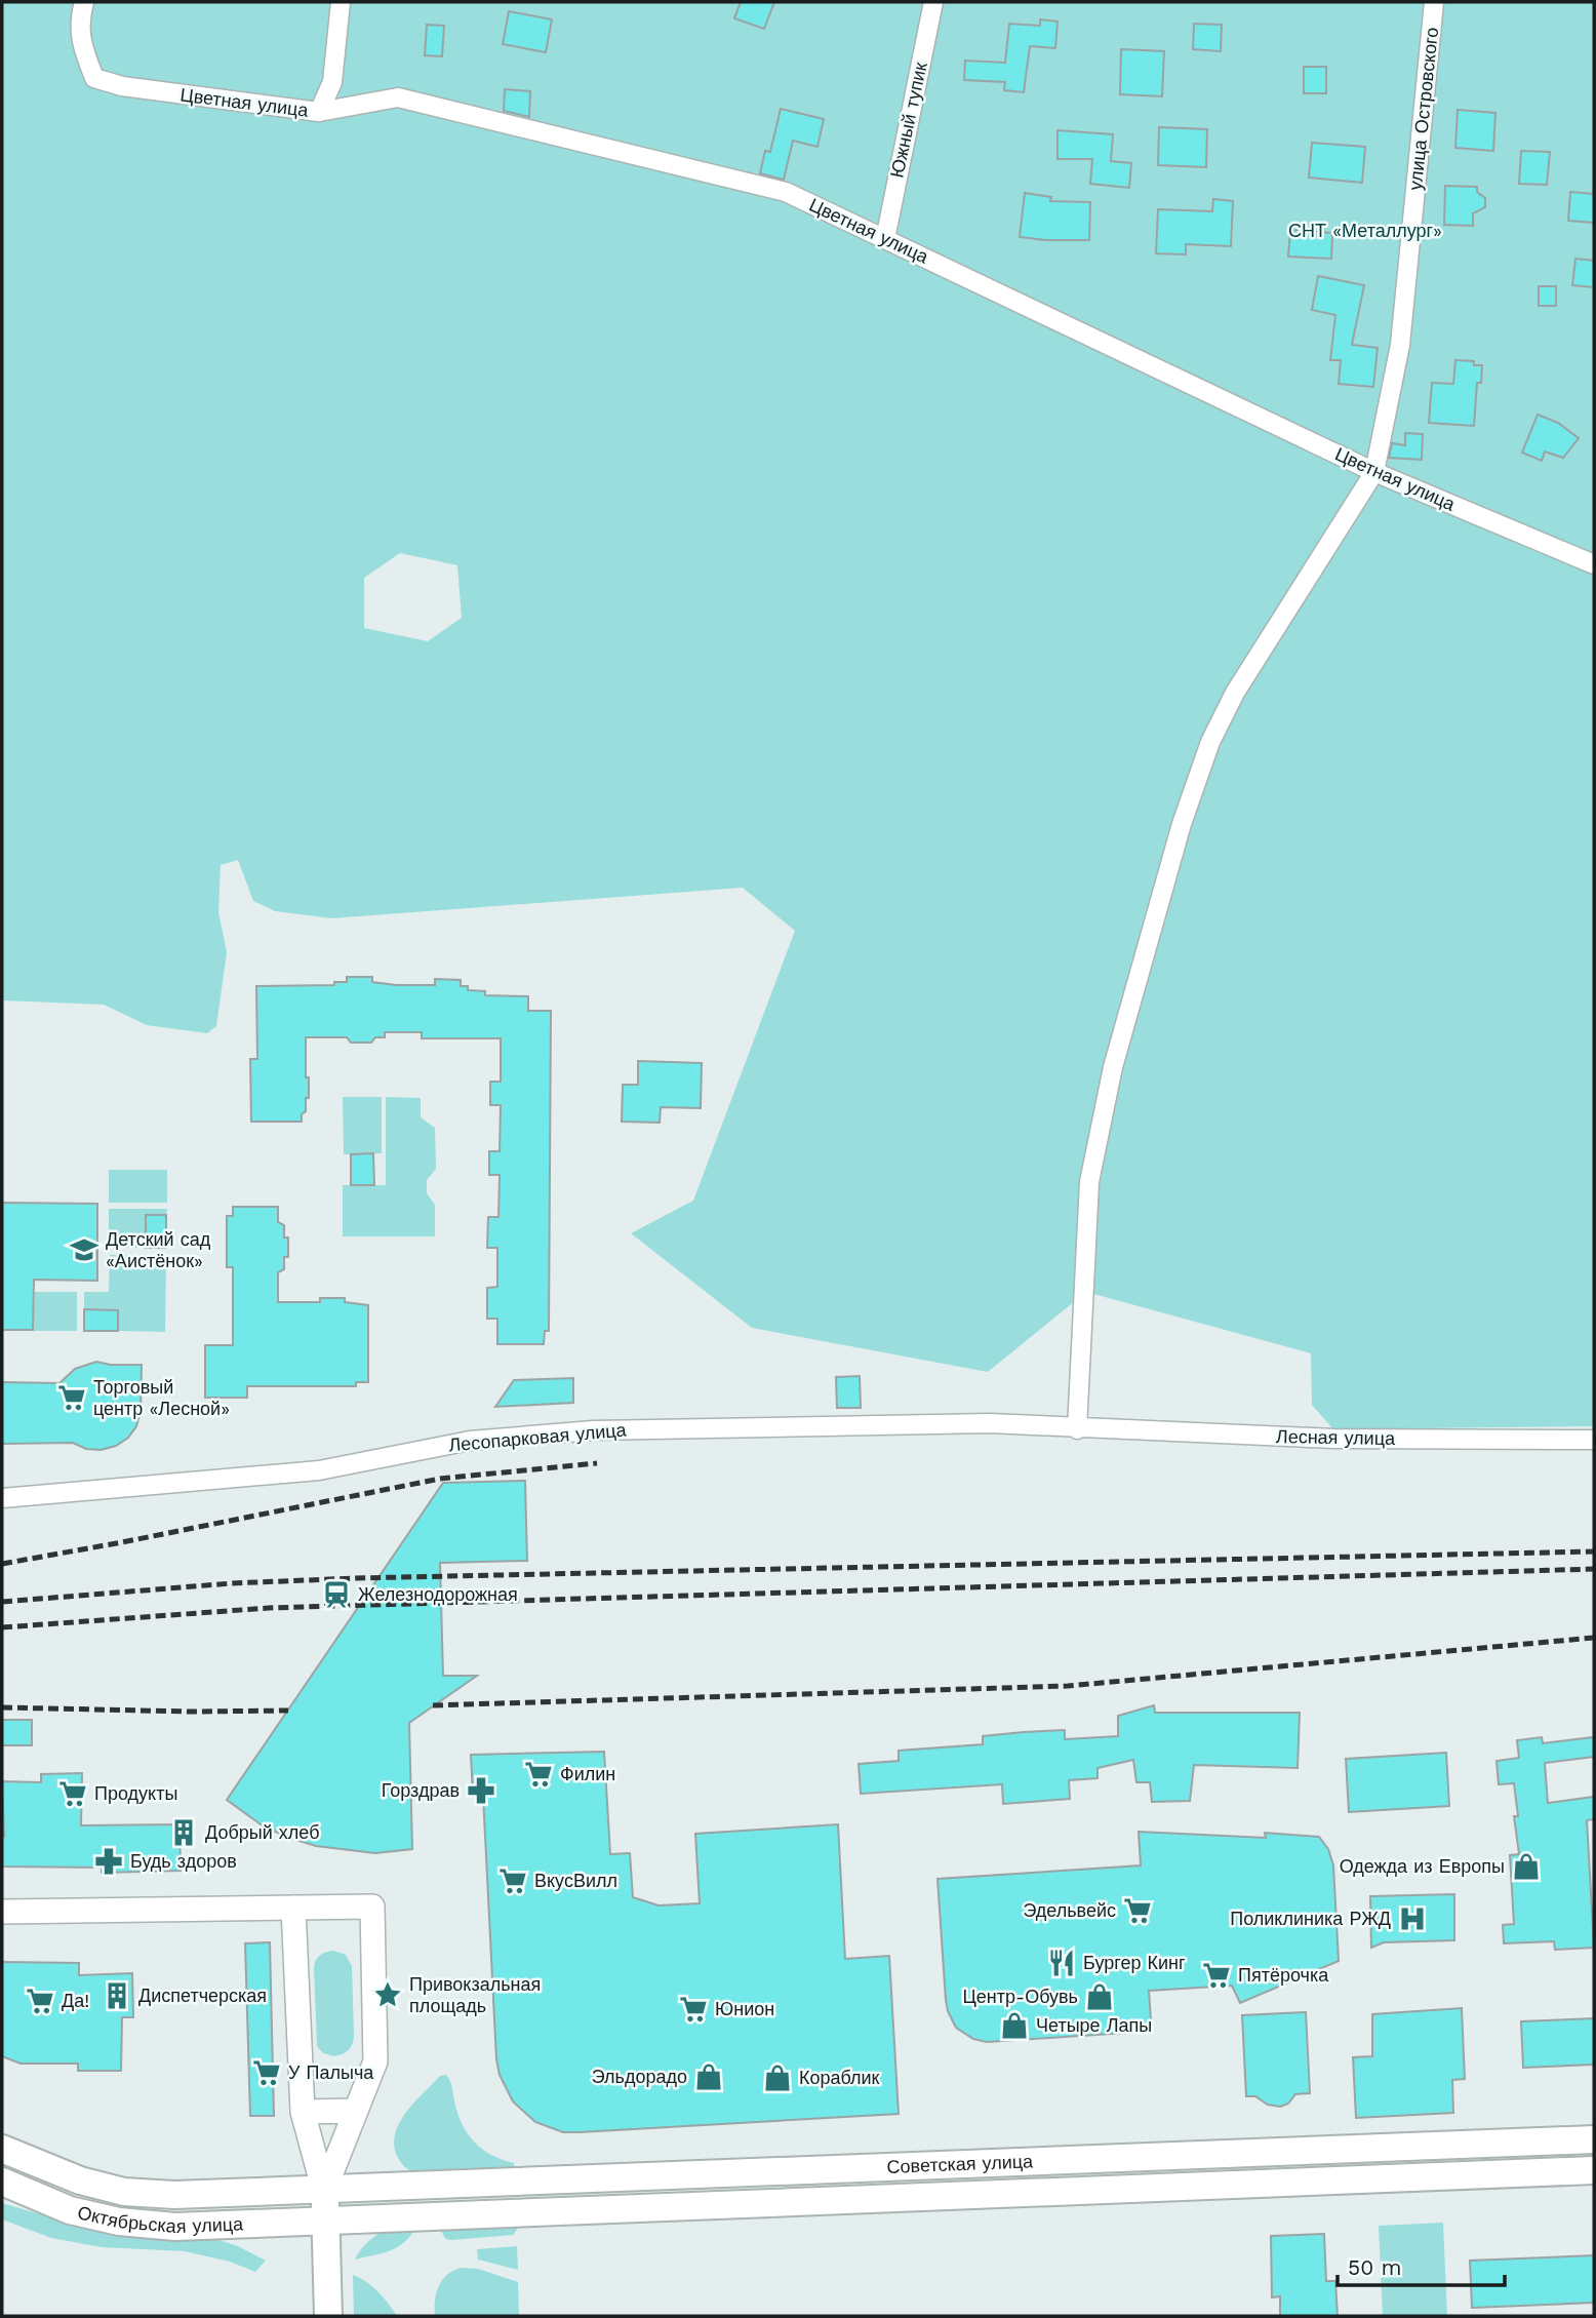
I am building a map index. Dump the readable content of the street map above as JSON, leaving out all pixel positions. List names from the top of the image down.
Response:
{
  "streets": {
    "main road": ["Советская улица", "Октябрьская улица"],
    "street": [
      "Цветная улица",
      "улица Островского",
      "Южный тупик",
      "Лесопарковая улица",
      "Лесная улица"
    ]
  },
  "crossings": [
    ["Цветная улица", "улица Островского"],
    ["Цветная улица", "Южный тупик"],
    ["Лесопарковая улица", "Лесная улица"],
    ["Советская улица", "Октябрьская улица"]
  ],
  "parks": ["СНТ «Металлург»"],
  "places": {
    "school or university": ["Детский сад «Аистёнок»"],
    "supermarket": [
      "Торговый центр «Лесной»",
      "Филин",
      "Продукты",
      "ВкусВилл",
      "Эдельвейс",
      "Пятёрочка",
      "Да!",
      "Юнион",
      "У Палыча"
    ],
    "station": ["Железнодорожная"],
    "pharmacy": ["Горздрав", "Будь здоров"],
    "building": ["Добрый хлеб", "Диспетчерская"],
    "shop": [
      "Одежда из Европы",
      "Центр-Обувь",
      "Четыре Лапы",
      "Эльдорадо",
      "Кораблик"
    ],
    "hospital": ["Поликлиника РЖД"],
    "restaurant": ["Бургер Кинг"],
    "place": ["Привокзальная площадь"]
  },
  "scale_bar": "50 m"
}
